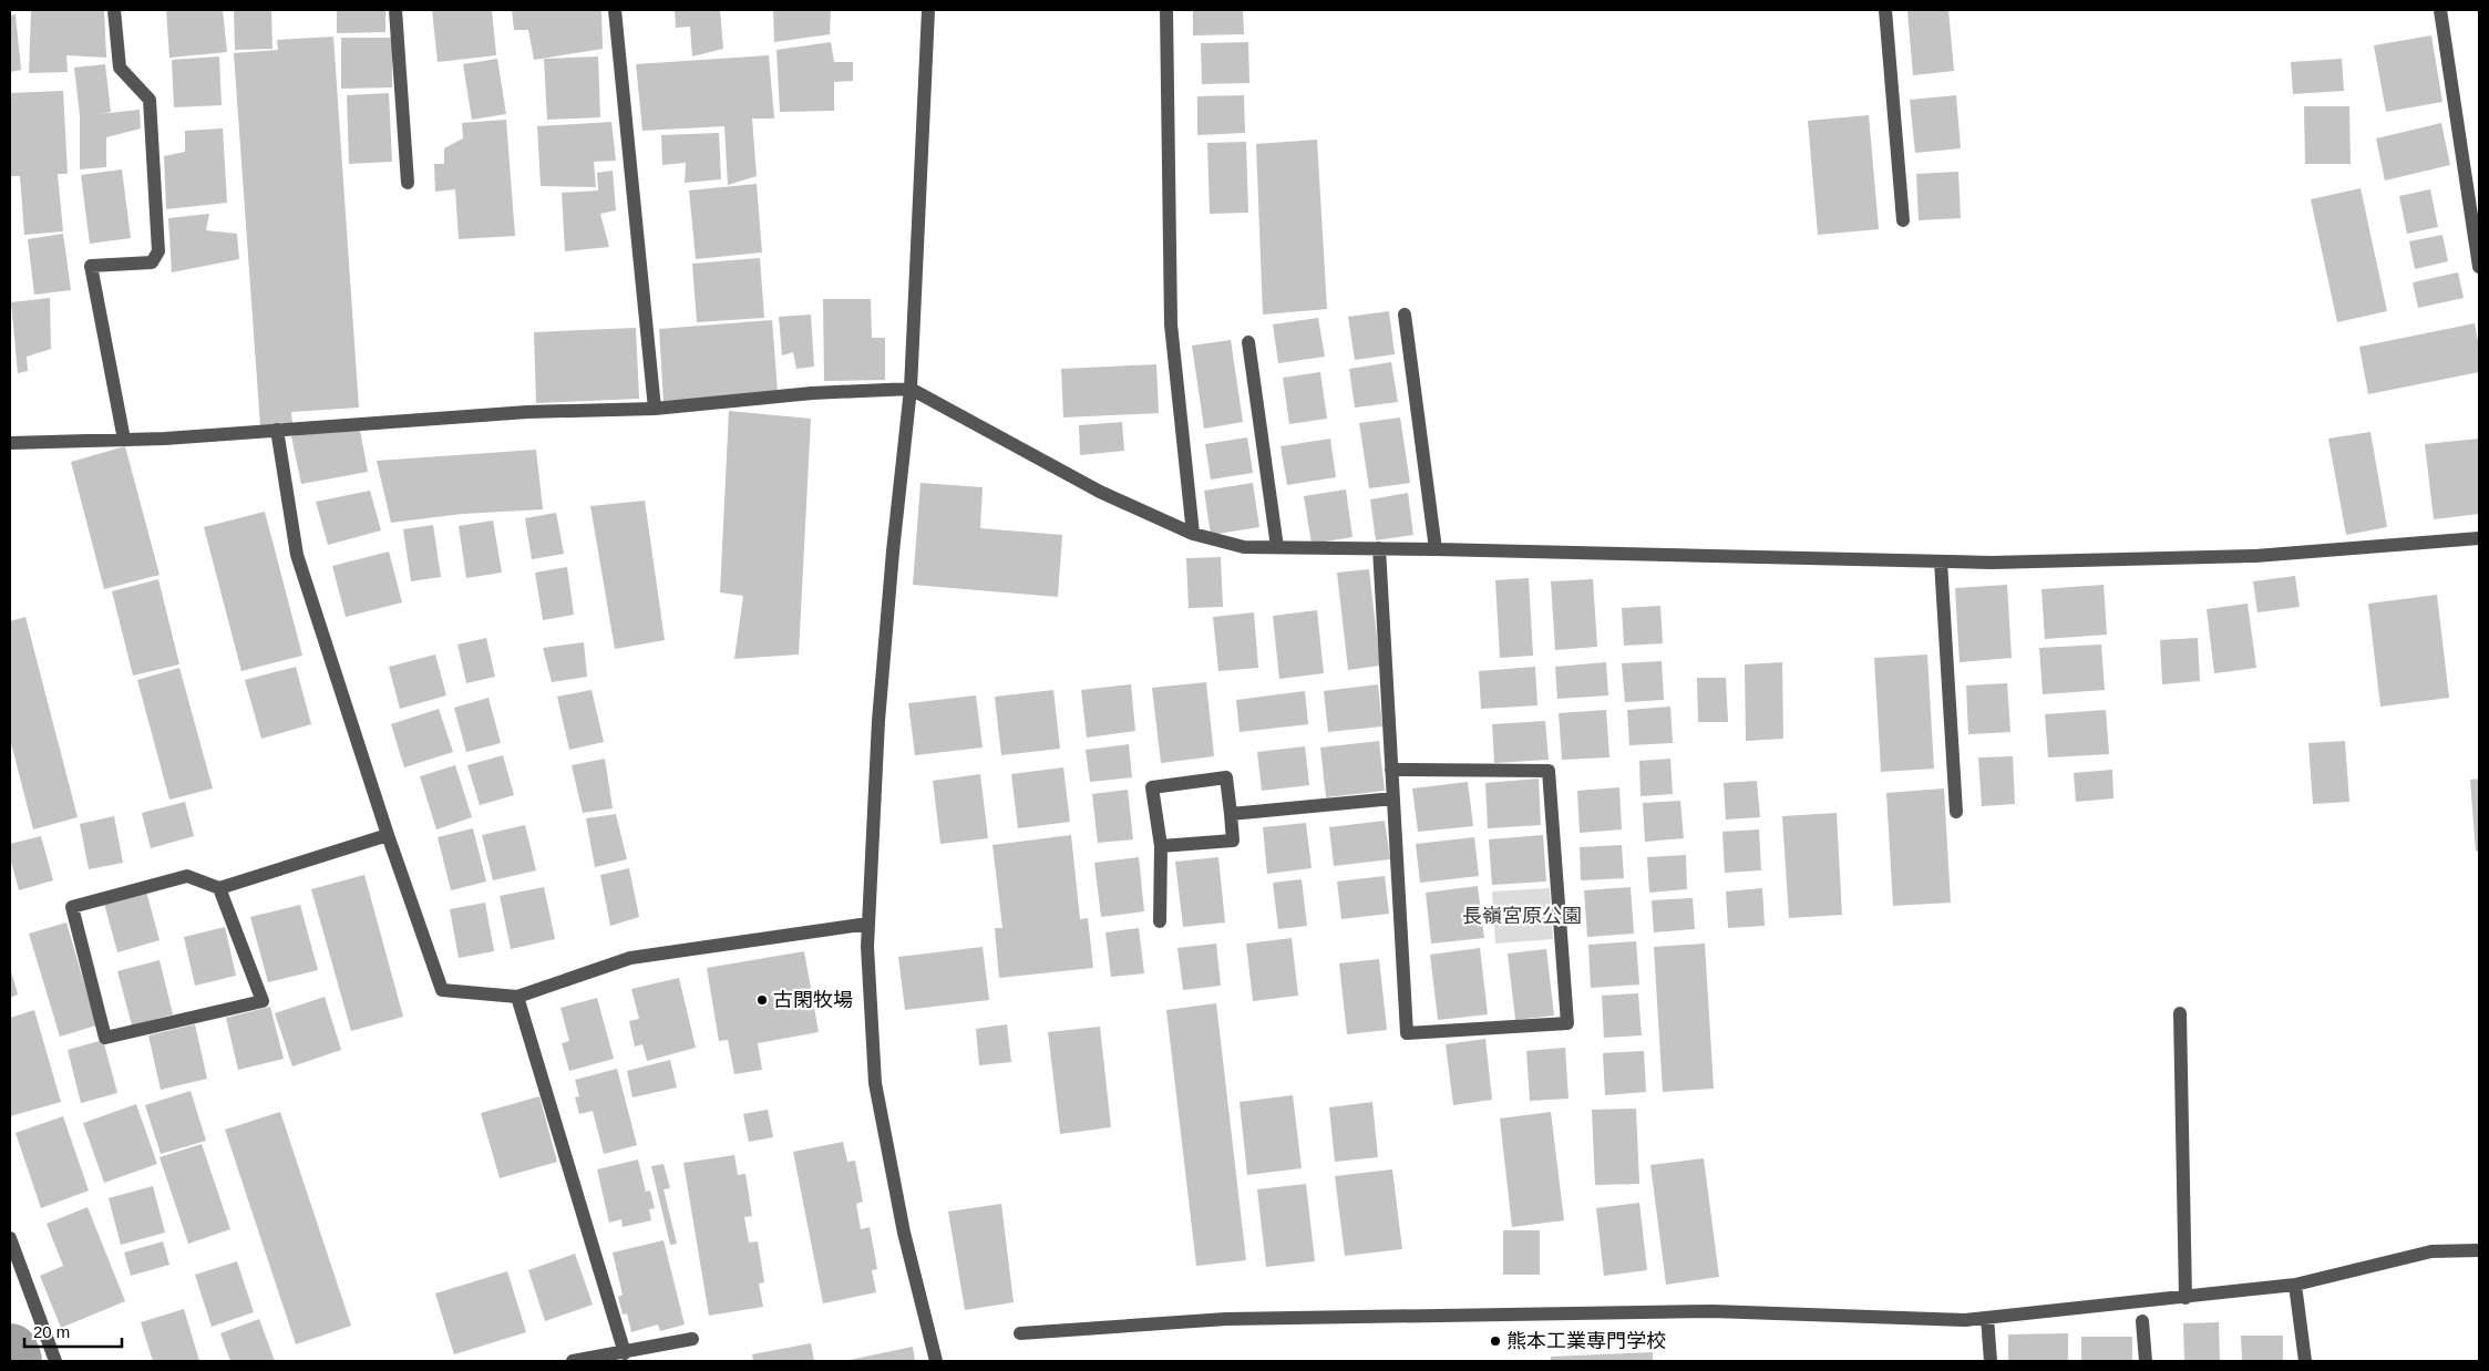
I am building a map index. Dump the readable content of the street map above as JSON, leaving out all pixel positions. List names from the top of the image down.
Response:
{
  "parks": ["長嶺宮原公園"],
  "places": ["古閑牧場", "熊本工業専門学校"],
  "scale_bar": "20 m"
}
